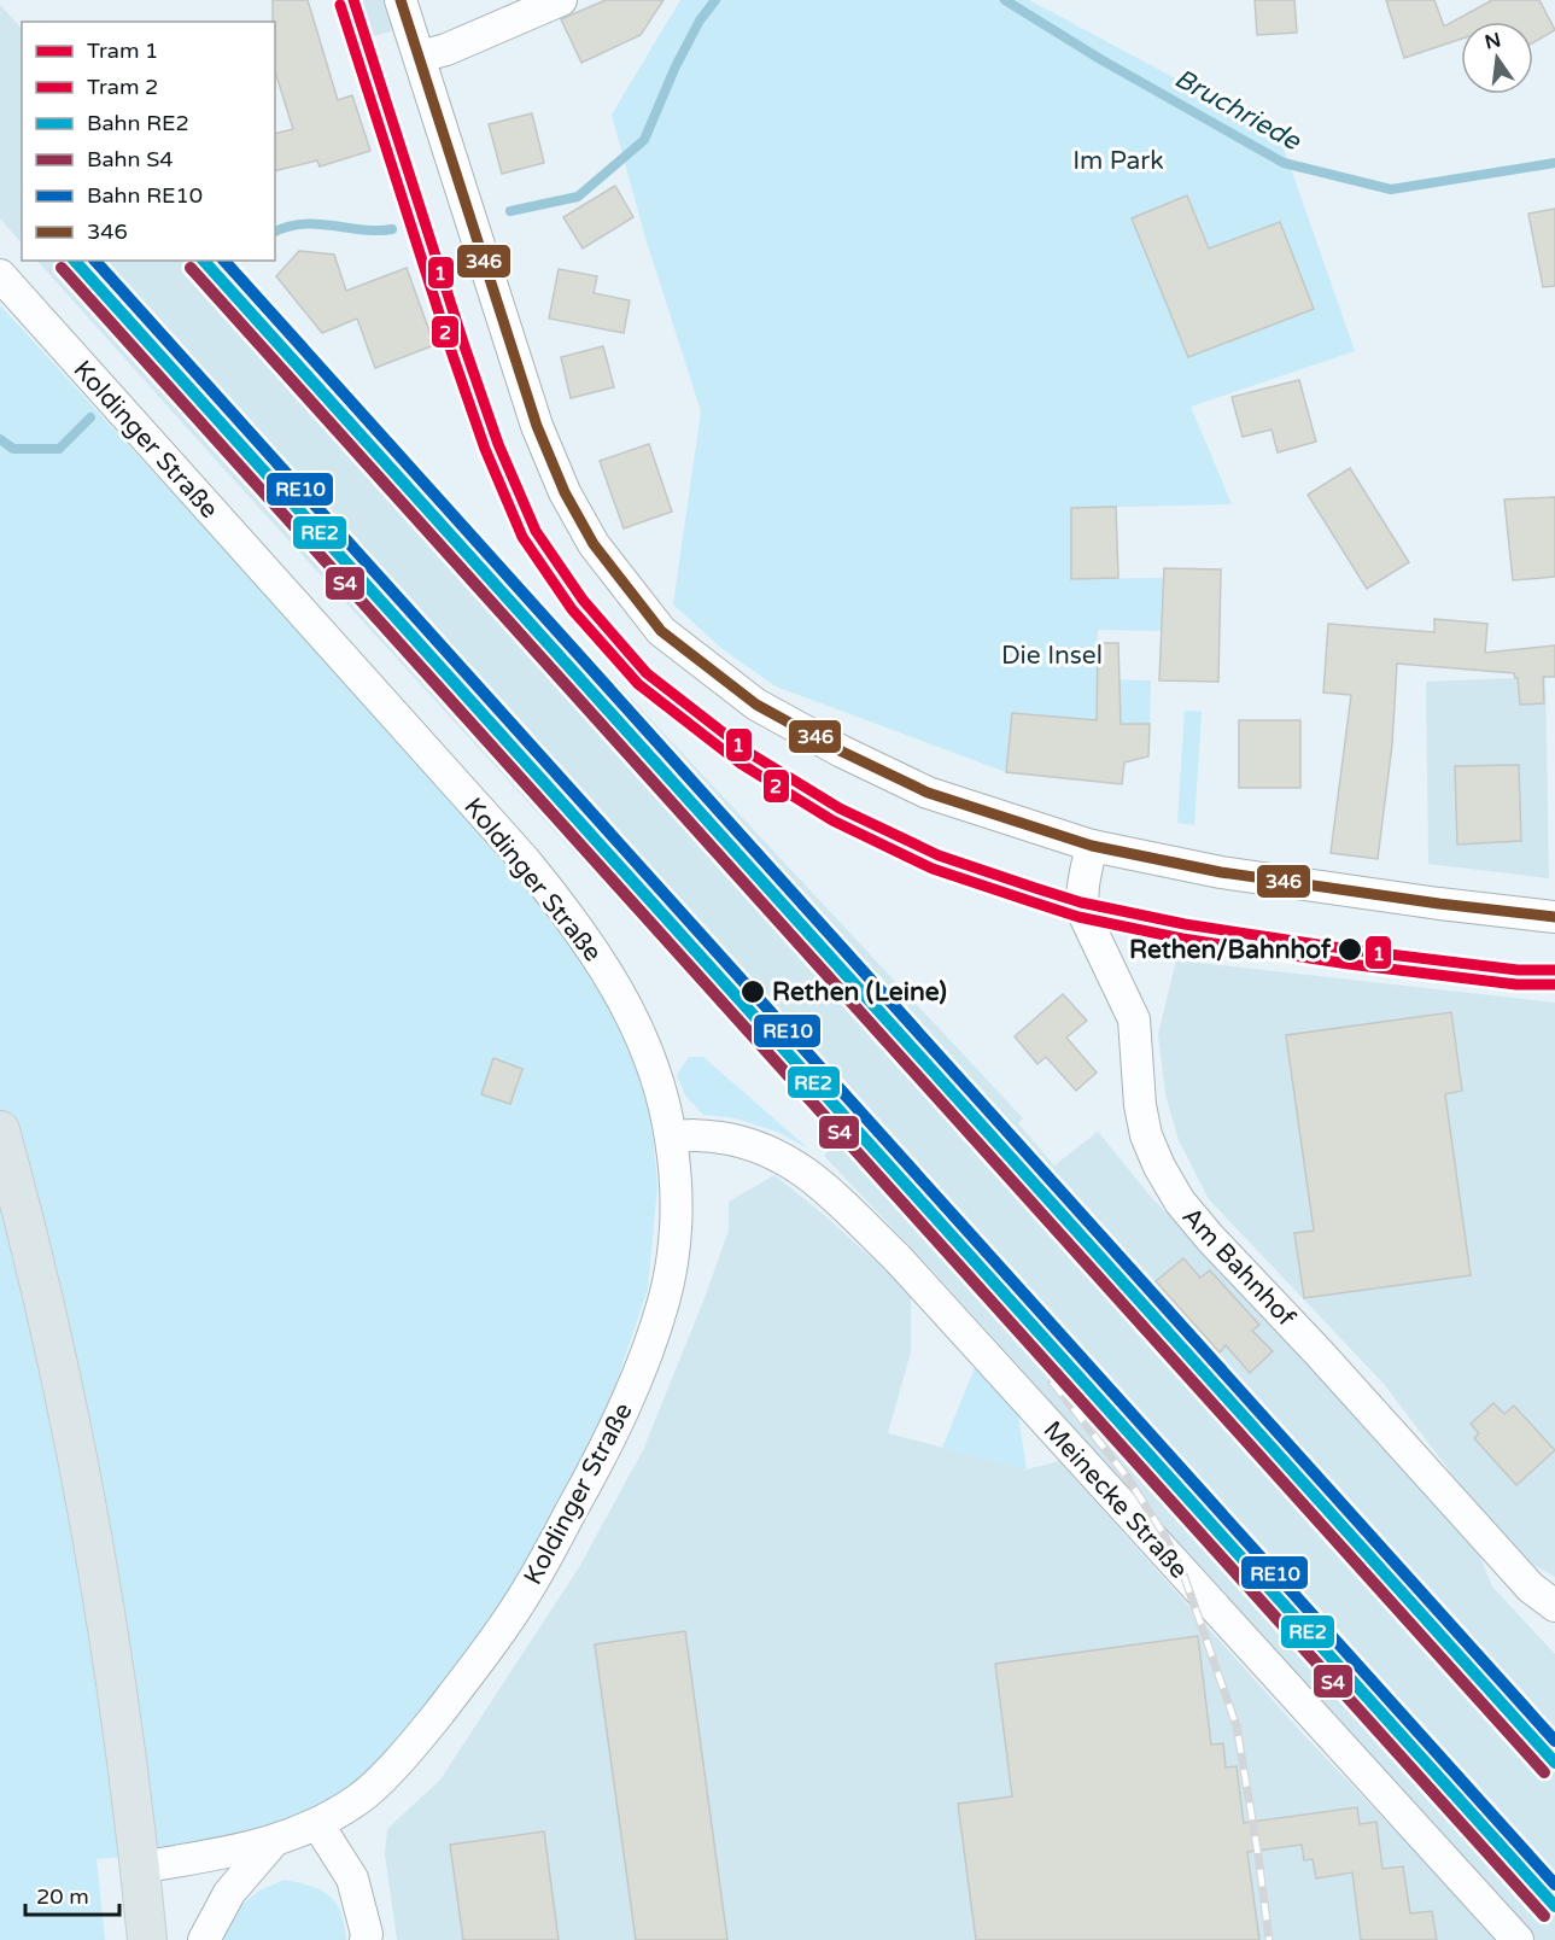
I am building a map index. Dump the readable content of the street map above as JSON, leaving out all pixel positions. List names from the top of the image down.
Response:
{
  "streets": {
    "street": ["Koldinger Straße", "Am Bahnhof", "Meinecke Straße"]
  },
  "crossings": [
    ["Koldinger Straße", "Meinecke Straße"]
  ],
  "water": ["Bruchriede"],
  "parks": ["Im Park", "Die Insel"],
  "places": ["Rethen/Bahnhof", "Rethen (Leine)"],
  "lines": [
    "tram line 1",
    "transit line 346",
    "tram line 2",
    "rail line RE2",
    "rail line RE10",
    "rail line S4"
  ],
  "legend": [
    "Tram 1",
    "Tram 2",
    "Bahn RE2",
    "Bahn S4",
    "Bahn RE10",
    "346"
  ],
  "scale_bar": "20 m",
  "north": "top"
}
